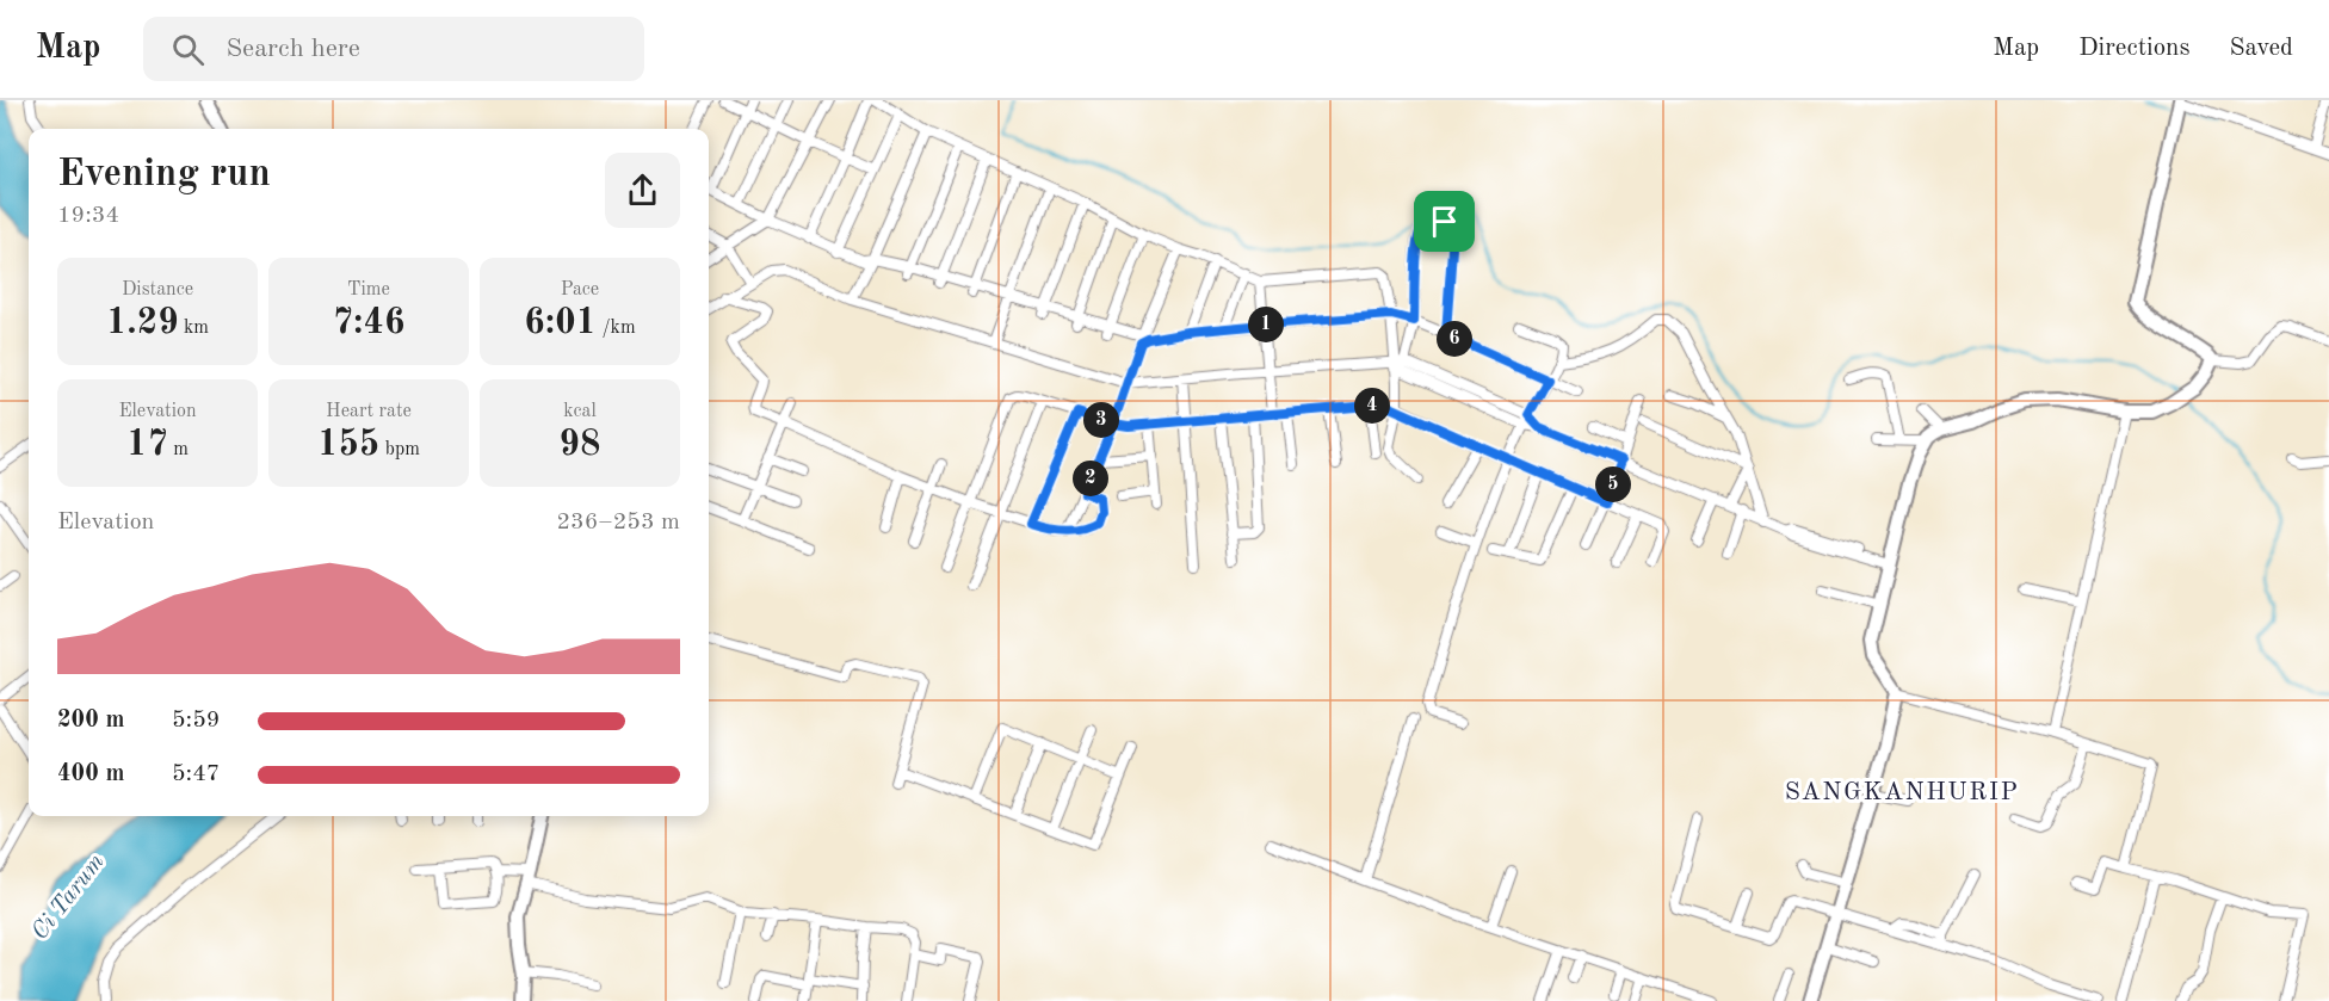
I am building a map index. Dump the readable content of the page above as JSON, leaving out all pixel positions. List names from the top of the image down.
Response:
{
  "districts": ["SANGKANHURIP"],
  "water": ["Ci Tarum"],
  "page": {
    "header": "Map",
    "search": "Search here",
    "nav": ["Map", "Directions", "Saved"],
    "heading": ["Evening run", "19:34"],
    "stats": [
      ["Distance", "1.29 km"],
      ["Time", "7:46"],
      ["Pace", "6:01 /km"],
      ["Elevation", "17 m"],
      ["Heart rate", "155 bpm"],
      ["kcal", "98"]
    ],
    "pins": [
      "1",
      "6",
      "4",
      "3",
      "2",
      "5"
    ],
    "chart": ["Elevation", "236–253 m"],
    "list": [
      {
        "name": "200 m",
        "note": "5:59"
      },
      {
        "name": "400 m",
        "note": "5:47"
      }
    ]
  }
}
